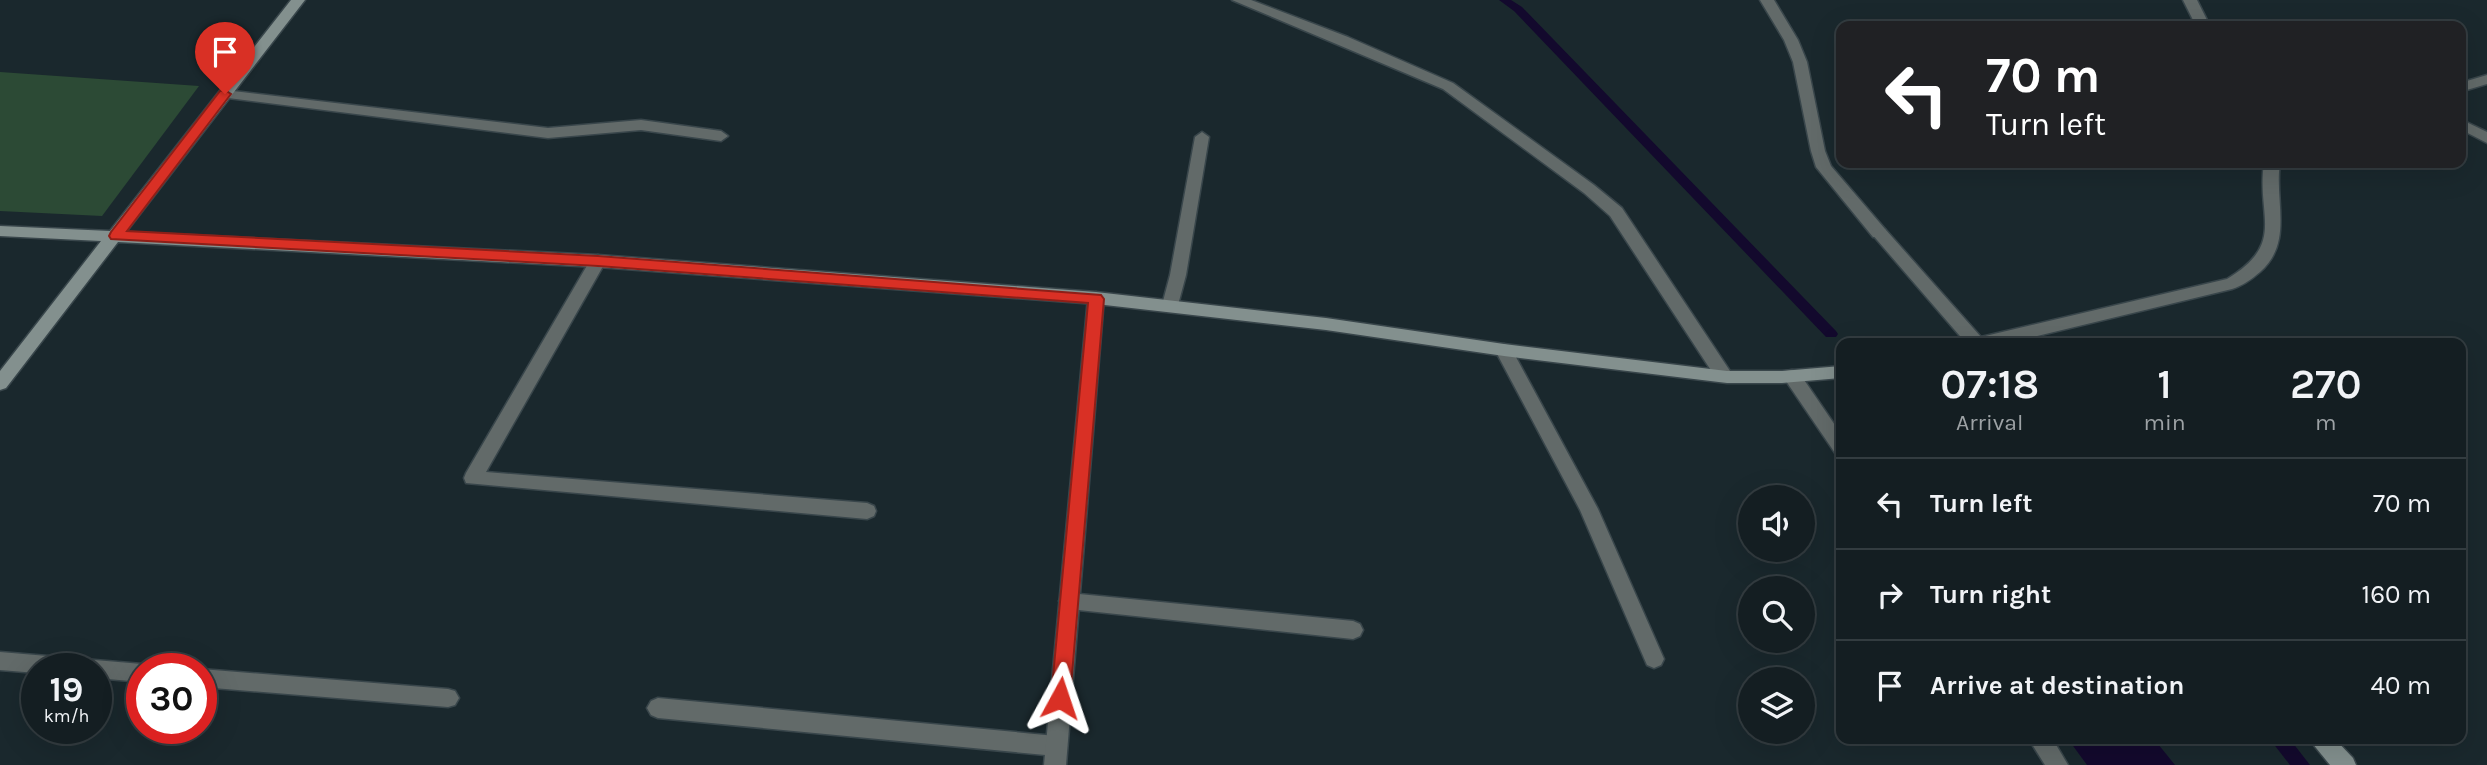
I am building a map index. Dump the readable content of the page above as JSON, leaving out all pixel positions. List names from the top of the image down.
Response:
{
  "page": {
    "turn": ["70 m", "Turn left"],
    "eta": [
      "07:18",
      "Arrival",
      "1",
      "min",
      "270",
      "m"
    ],
    "list": [
      {
        "name": "Turn left",
        "value": "70 m"
      },
      {
        "name": "Turn right",
        "value": "160 m"
      },
      {
        "name": "Arrive at destination",
        "value": "40 m"
      }
    ],
    "speed": "19 km/h",
    "limit": "30"
  }
}
